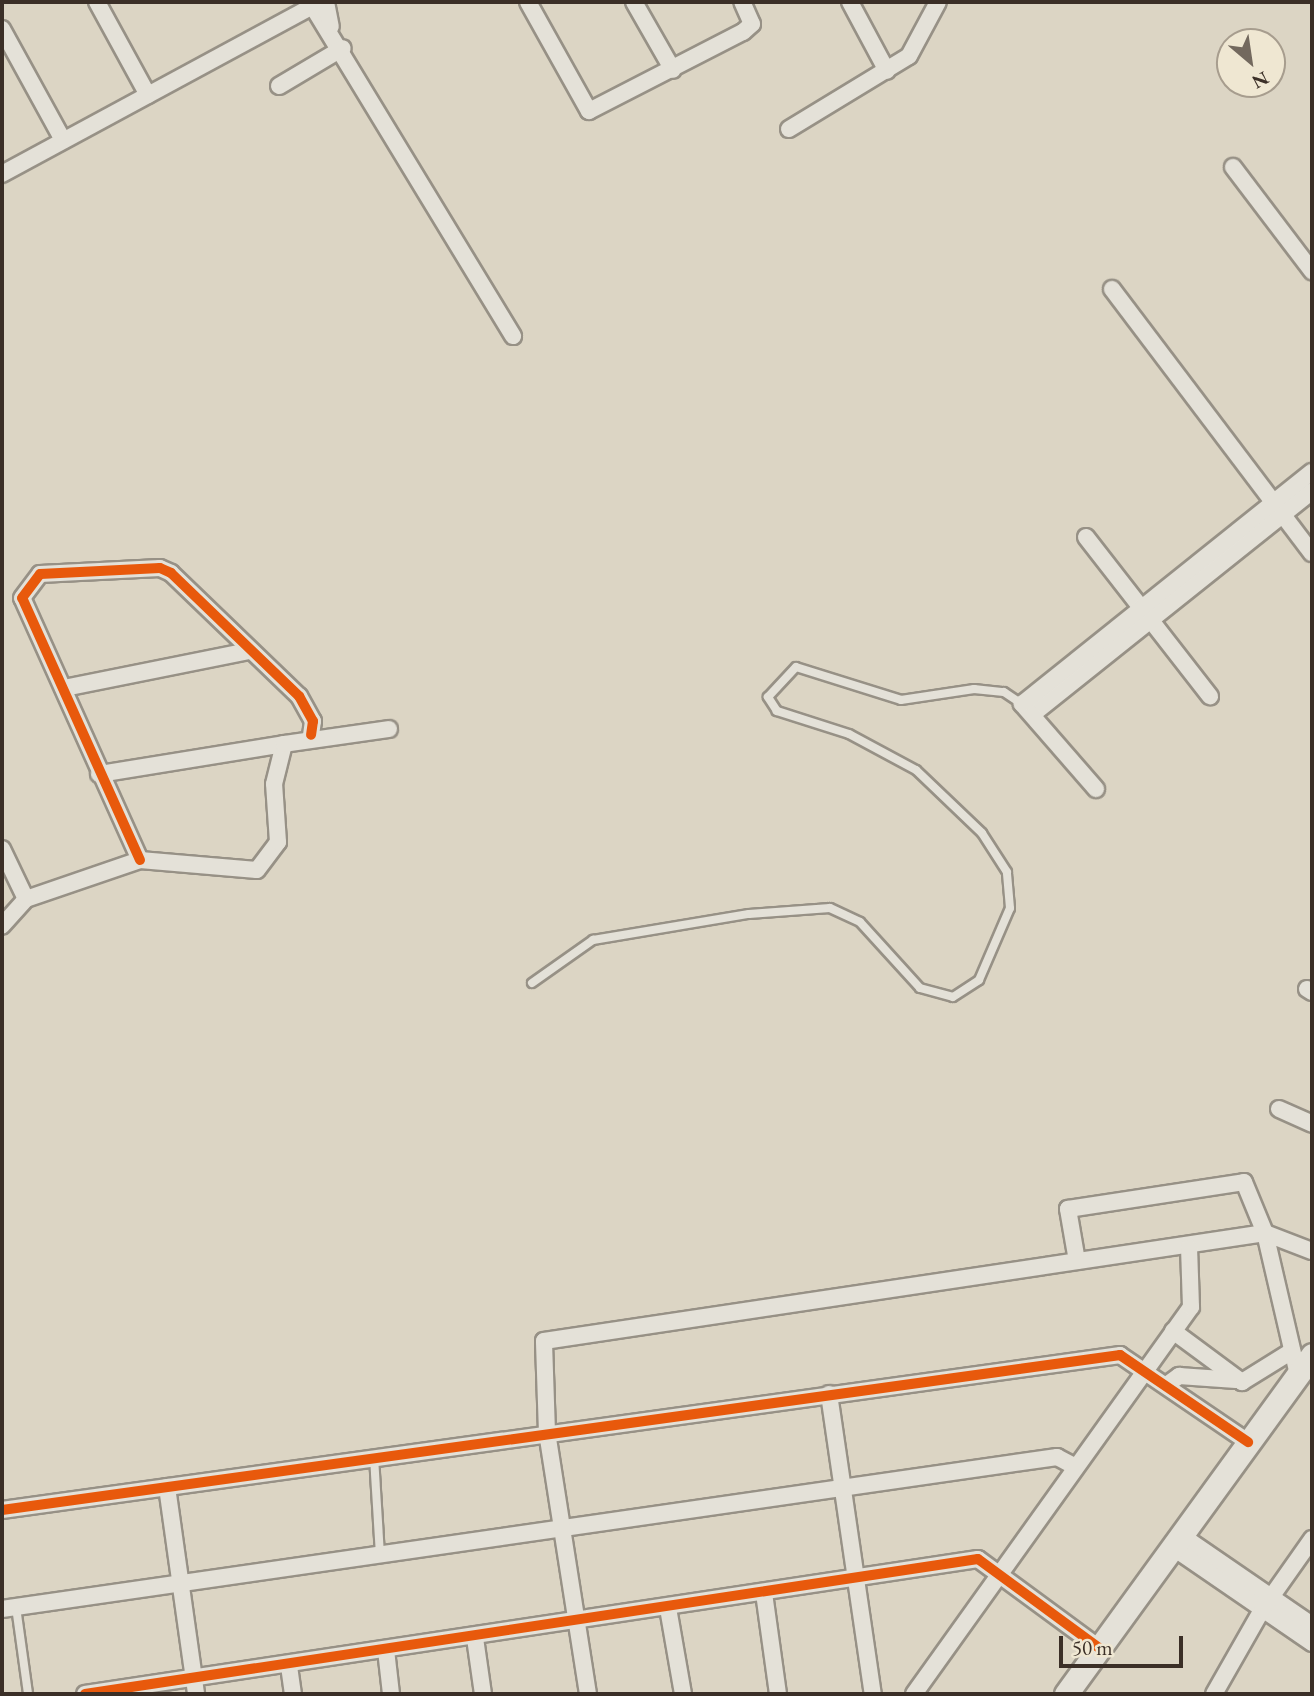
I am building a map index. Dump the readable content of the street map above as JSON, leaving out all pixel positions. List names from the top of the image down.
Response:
{
  "scale_bar": "50 m",
  "north": "bottom right"
}
